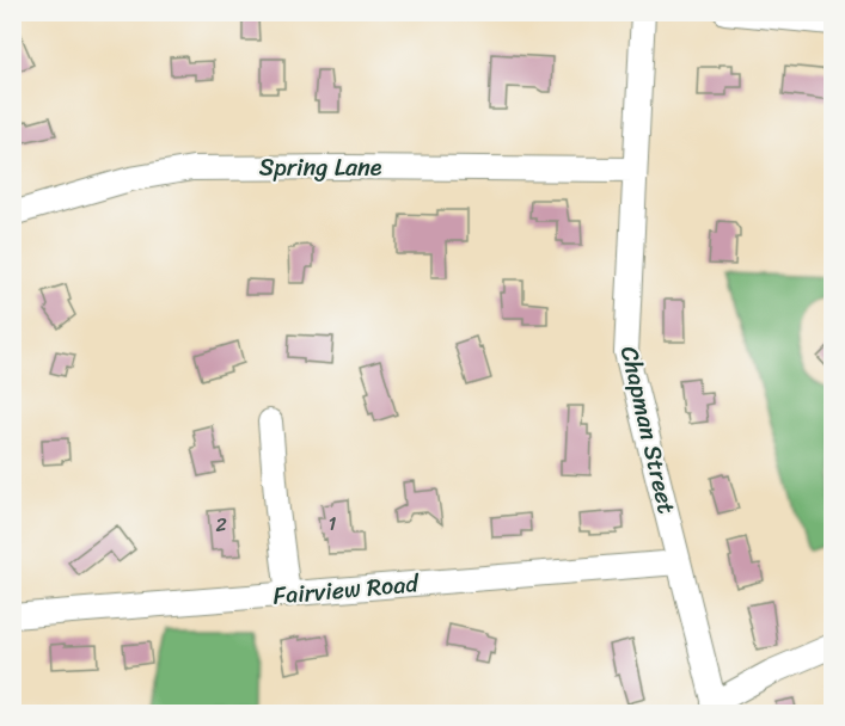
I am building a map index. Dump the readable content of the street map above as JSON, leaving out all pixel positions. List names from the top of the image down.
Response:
{
  "streets": {
    "street": ["Spring Lane", "Chapman Street", "Fairview Road"]
  },
  "crossings": [
    ["Spring Lane", "Chapman Street"],
    ["Chapman Street", "Fairview Road"]
  ],
  "house_numbers": ["1", "2"]
}
